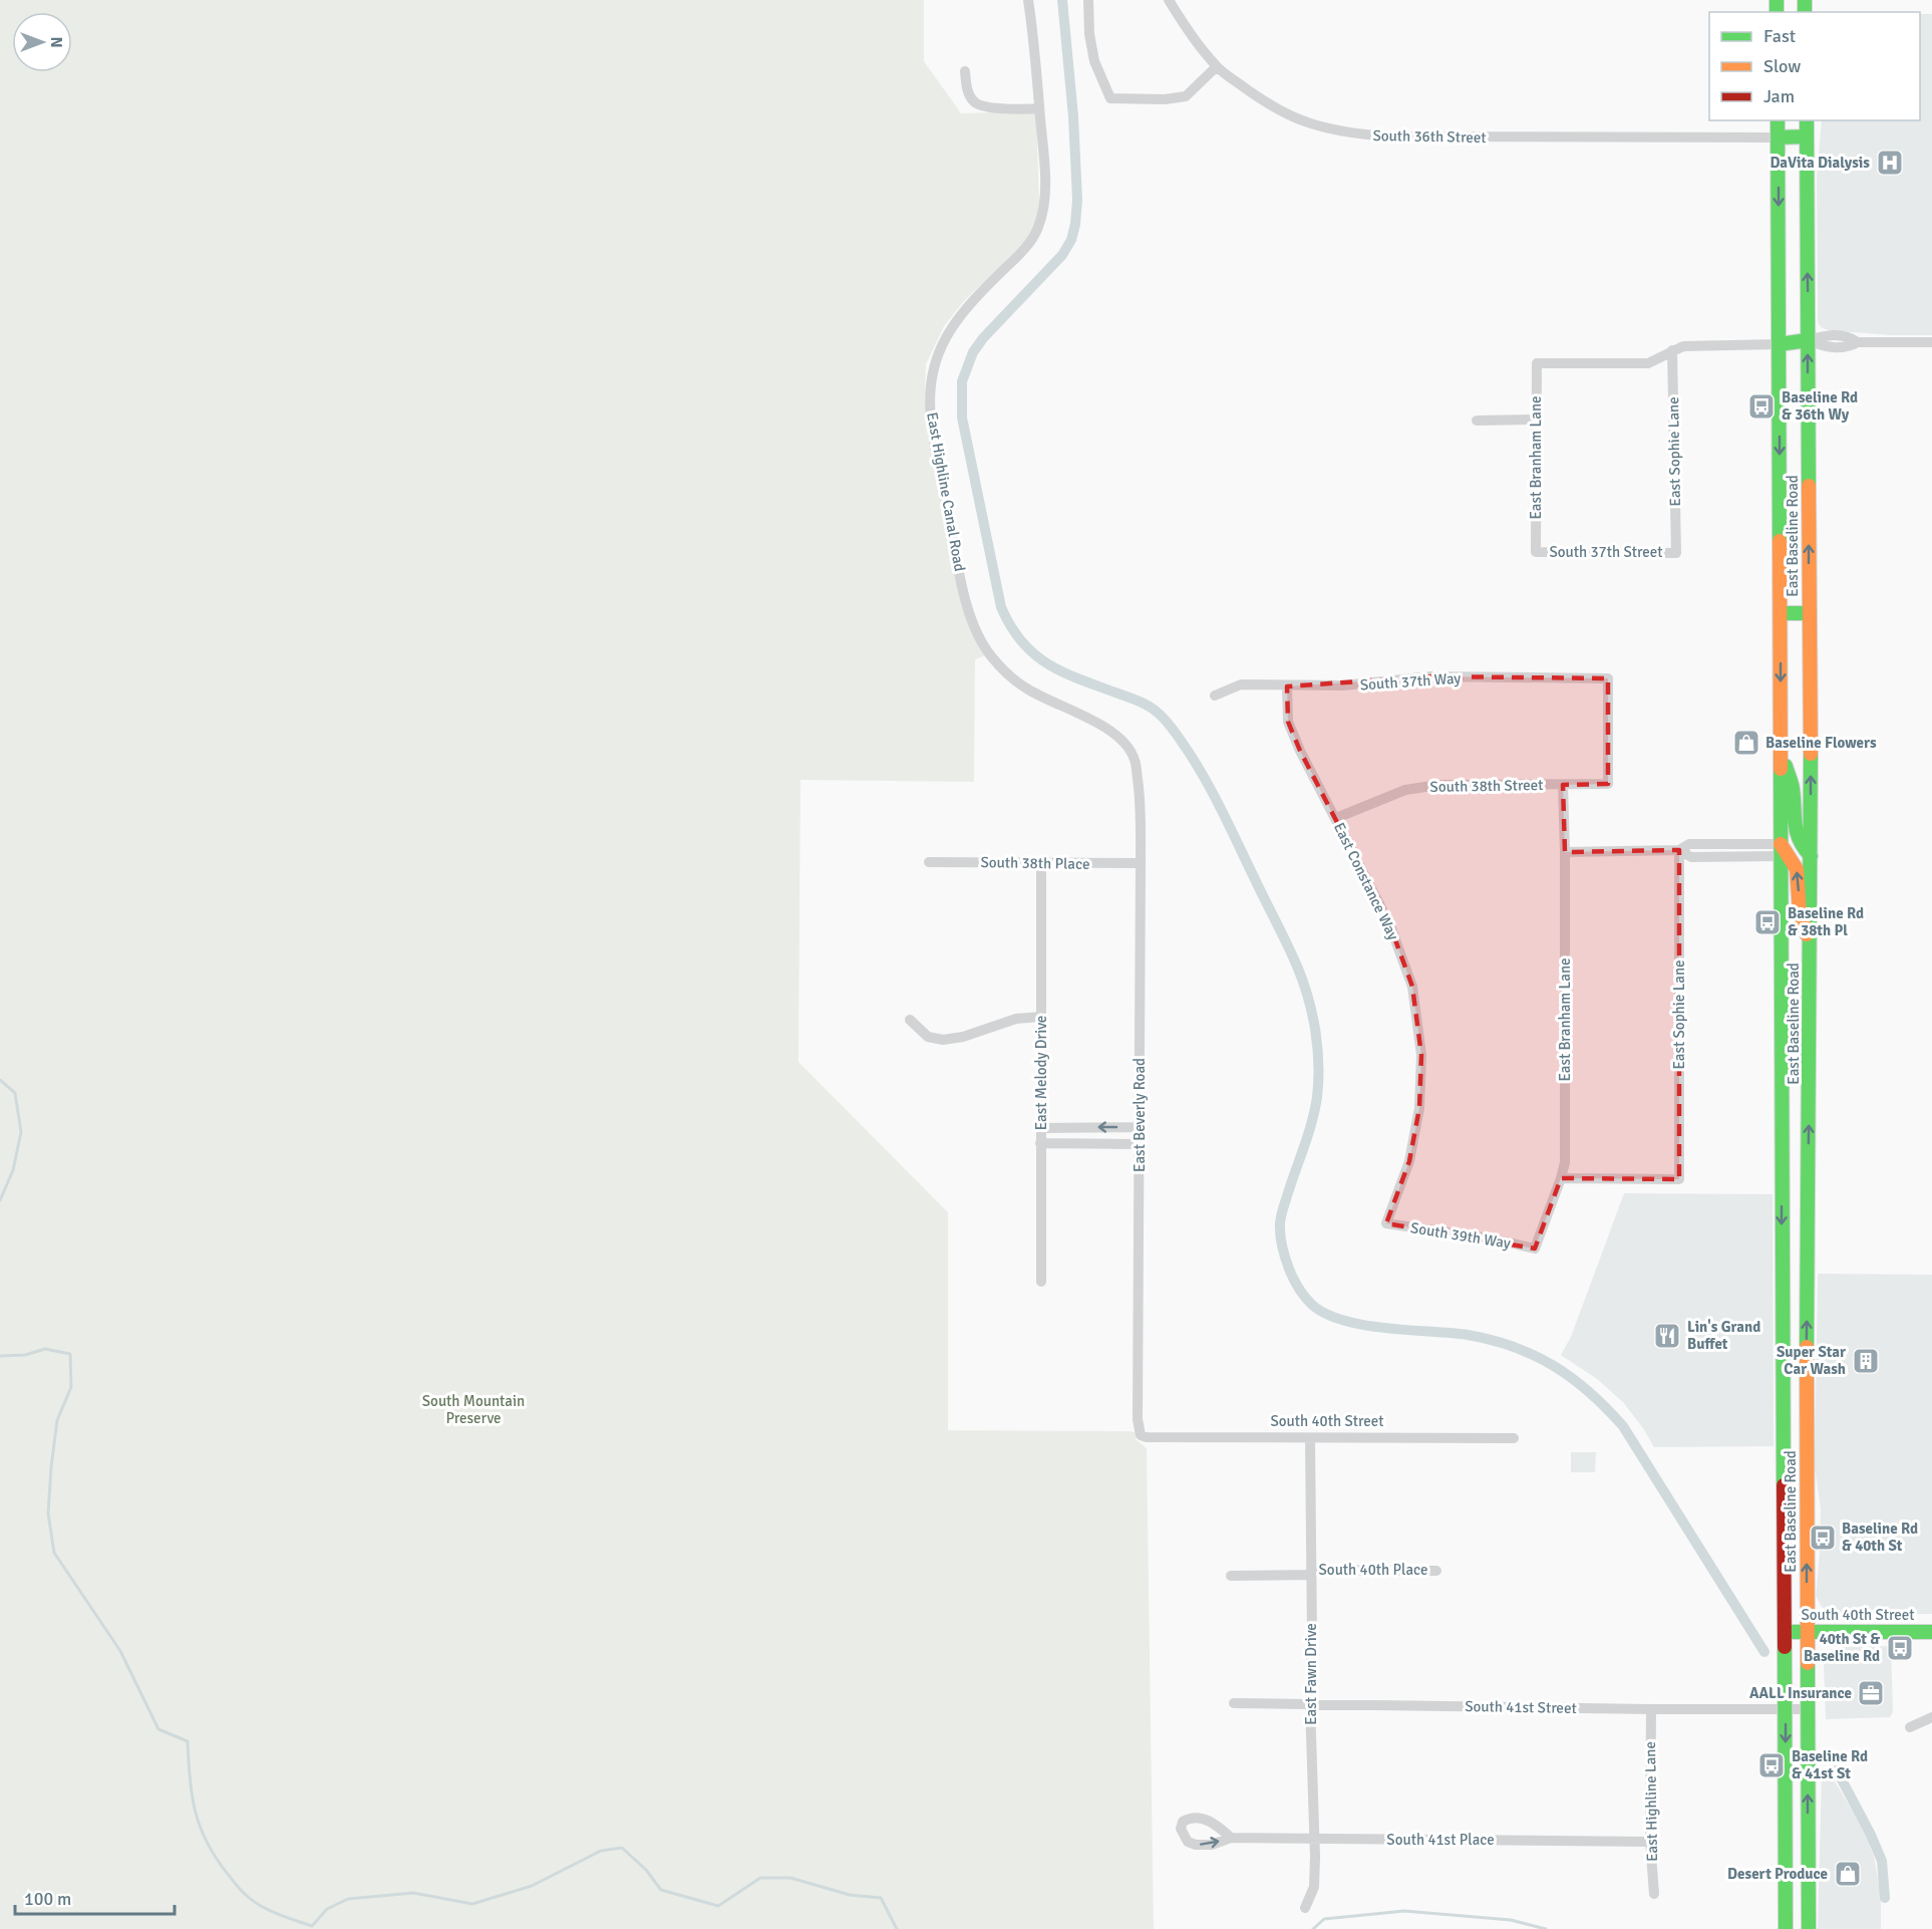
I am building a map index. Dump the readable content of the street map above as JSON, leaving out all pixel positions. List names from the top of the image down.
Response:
{
  "streets": {
    "main road": ["East Baseline Road", "South 40th Street"],
    "street": [
      "South 36th Street",
      "East Sophie Lane",
      "East Branham Lane",
      "East Highline Canal Road",
      "South 37th Street",
      "South 37th Way",
      "South 38th Street",
      "South 38th Place",
      "East Constance Way",
      "East Melody Drive",
      "East Beverly Road",
      "South 39th Way",
      "South 40th Place",
      "East Fawn Drive",
      "South 41st Street",
      "East Highline Lane",
      "South 41st Place"
    ]
  },
  "crossings": [
    ["South 36th Street", "East Baseline Road"],
    ["East Sophie Lane", "East Branham Lane"],
    ["East Sophie Lane", "South 37th Street"],
    ["East Branham Lane", "South 37th Street"],
    ["East Branham Lane", "South 38th Street"],
    ["East Branham Lane", "South 39th Way"],
    ["East Highline Canal Road", "East Beverly Road"],
    ["East Baseline Road", "South 40th Street"],
    ["East Baseline Road", "South 41st Street"],
    ["South 37th Way", "South 38th Street"],
    ["South 37th Way", "East Constance Way"],
    ["South 38th Street", "East Constance Way"],
    ["South 38th Place", "East Melody Drive"],
    ["South 38th Place", "East Beverly Road"],
    ["East Constance Way", "South 39th Way"],
    ["East Beverly Road", "South 40th Street"],
    ["South 40th Street", "East Fawn Drive"],
    ["South 40th Place", "East Fawn Drive"],
    ["East Fawn Drive", "South 41st Street"],
    ["East Fawn Drive", "South 41st Place"],
    ["South 41st Street", "East Highline Lane"],
    ["East Highline Lane", "South 41st Place"]
  ],
  "parks": ["South Mountain Preserve"],
  "places": {
    "hospital": ["DaVita Dialysis"],
    "bus stop": [
      "Baseline Rd & 36th Wy",
      "Baseline Rd & 38th Pl",
      "Baseline Rd & 40th St",
      "40th St & Baseline Rd",
      "Baseline Rd & 41st St"
    ],
    "shop": ["Baseline Flowers", "Desert Produce"],
    "restaurant": ["Lin's Grand Buffet"],
    "building": ["Super Star Car Wash"],
    "office": ["AALL Insurance"]
  },
  "legend": ["Fast", "Slow", "Jam"],
  "scale_bar": "100 m",
  "north": "right"
}
